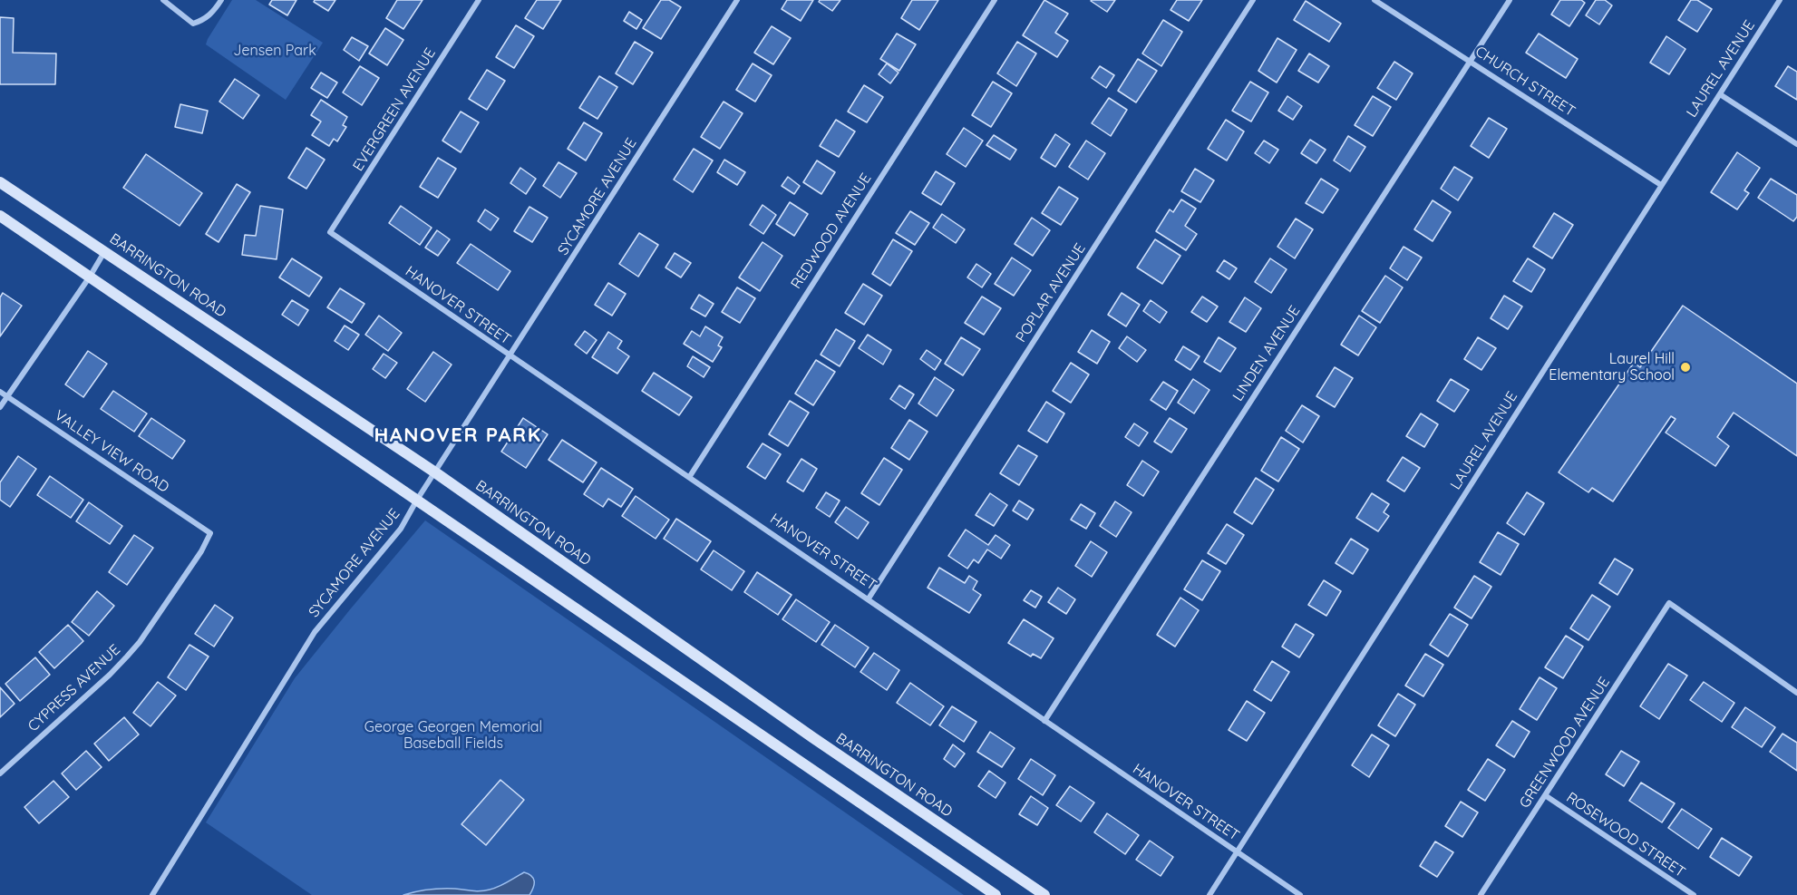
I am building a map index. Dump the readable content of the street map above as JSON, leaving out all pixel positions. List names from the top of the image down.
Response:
{
  "streets": {
    "main road": ["BARRINGTON ROAD"],
    "street": [
      "LAUREL AVENUE",
      "CHURCH STREET",
      "EVERGREEN AVENUE",
      "SYCAMORE AVENUE",
      "REDWOOD AVENUE",
      "POPLAR AVENUE",
      "HANOVER STREET",
      "LINDEN AVENUE",
      "VALLEY VIEW ROAD",
      "CYPRESS AVENUE",
      "GREENWOOD AVENUE",
      "ROSEWOOD STREET"
    ]
  },
  "crossings": [
    ["LAUREL AVENUE", "CHURCH STREET"],
    ["LAUREL AVENUE", "HANOVER STREET"],
    ["CHURCH STREET", "LINDEN AVENUE"],
    ["EVERGREEN AVENUE", "HANOVER STREET"],
    ["SYCAMORE AVENUE", "BARRINGTON ROAD"],
    ["SYCAMORE AVENUE", "HANOVER STREET"],
    ["REDWOOD AVENUE", "HANOVER STREET"],
    ["POPLAR AVENUE", "HANOVER STREET"],
    ["HANOVER STREET", "LINDEN AVENUE"],
    ["VALLEY VIEW ROAD", "CYPRESS AVENUE"],
    ["GREENWOOD AVENUE", "ROSEWOOD STREET"]
  ],
  "districts": ["HANOVER PARK"],
  "parks": ["Jensen Park", "George Georgen Memorial Baseball Fields"],
  "places": ["Laurel Hill Elementary School"]
}
